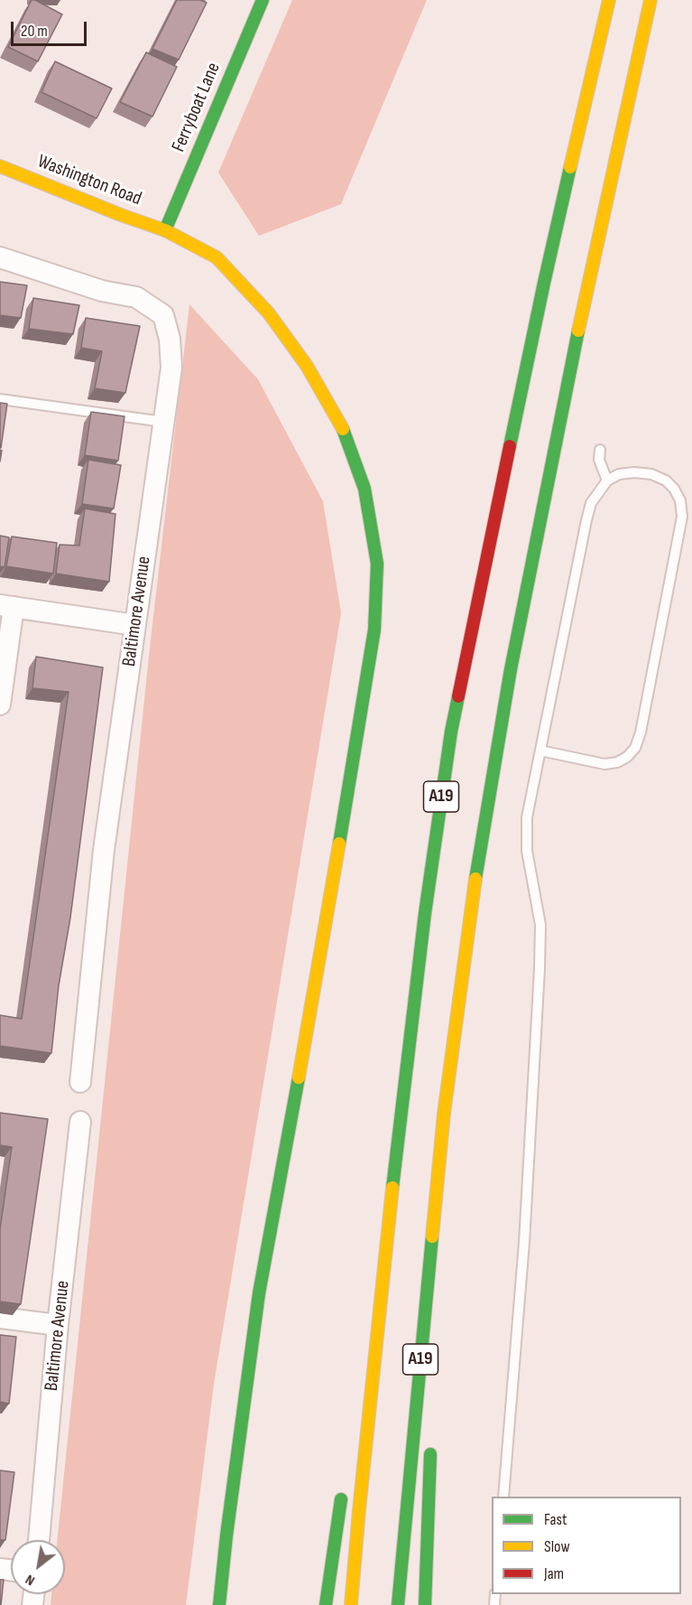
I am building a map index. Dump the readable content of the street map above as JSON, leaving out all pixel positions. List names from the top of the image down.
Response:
{
  "streets": {
    "main road": ["Ferryboat Lane", "Washington Road", "A19"],
    "street": ["Baltimore Avenue"]
  },
  "crossings": [
    ["Ferryboat Lane", "Washington Road"]
  ],
  "legend": ["Fast", "Slow", "Jam"],
  "scale_bar": "20 m",
  "north": "bottom left"
}
